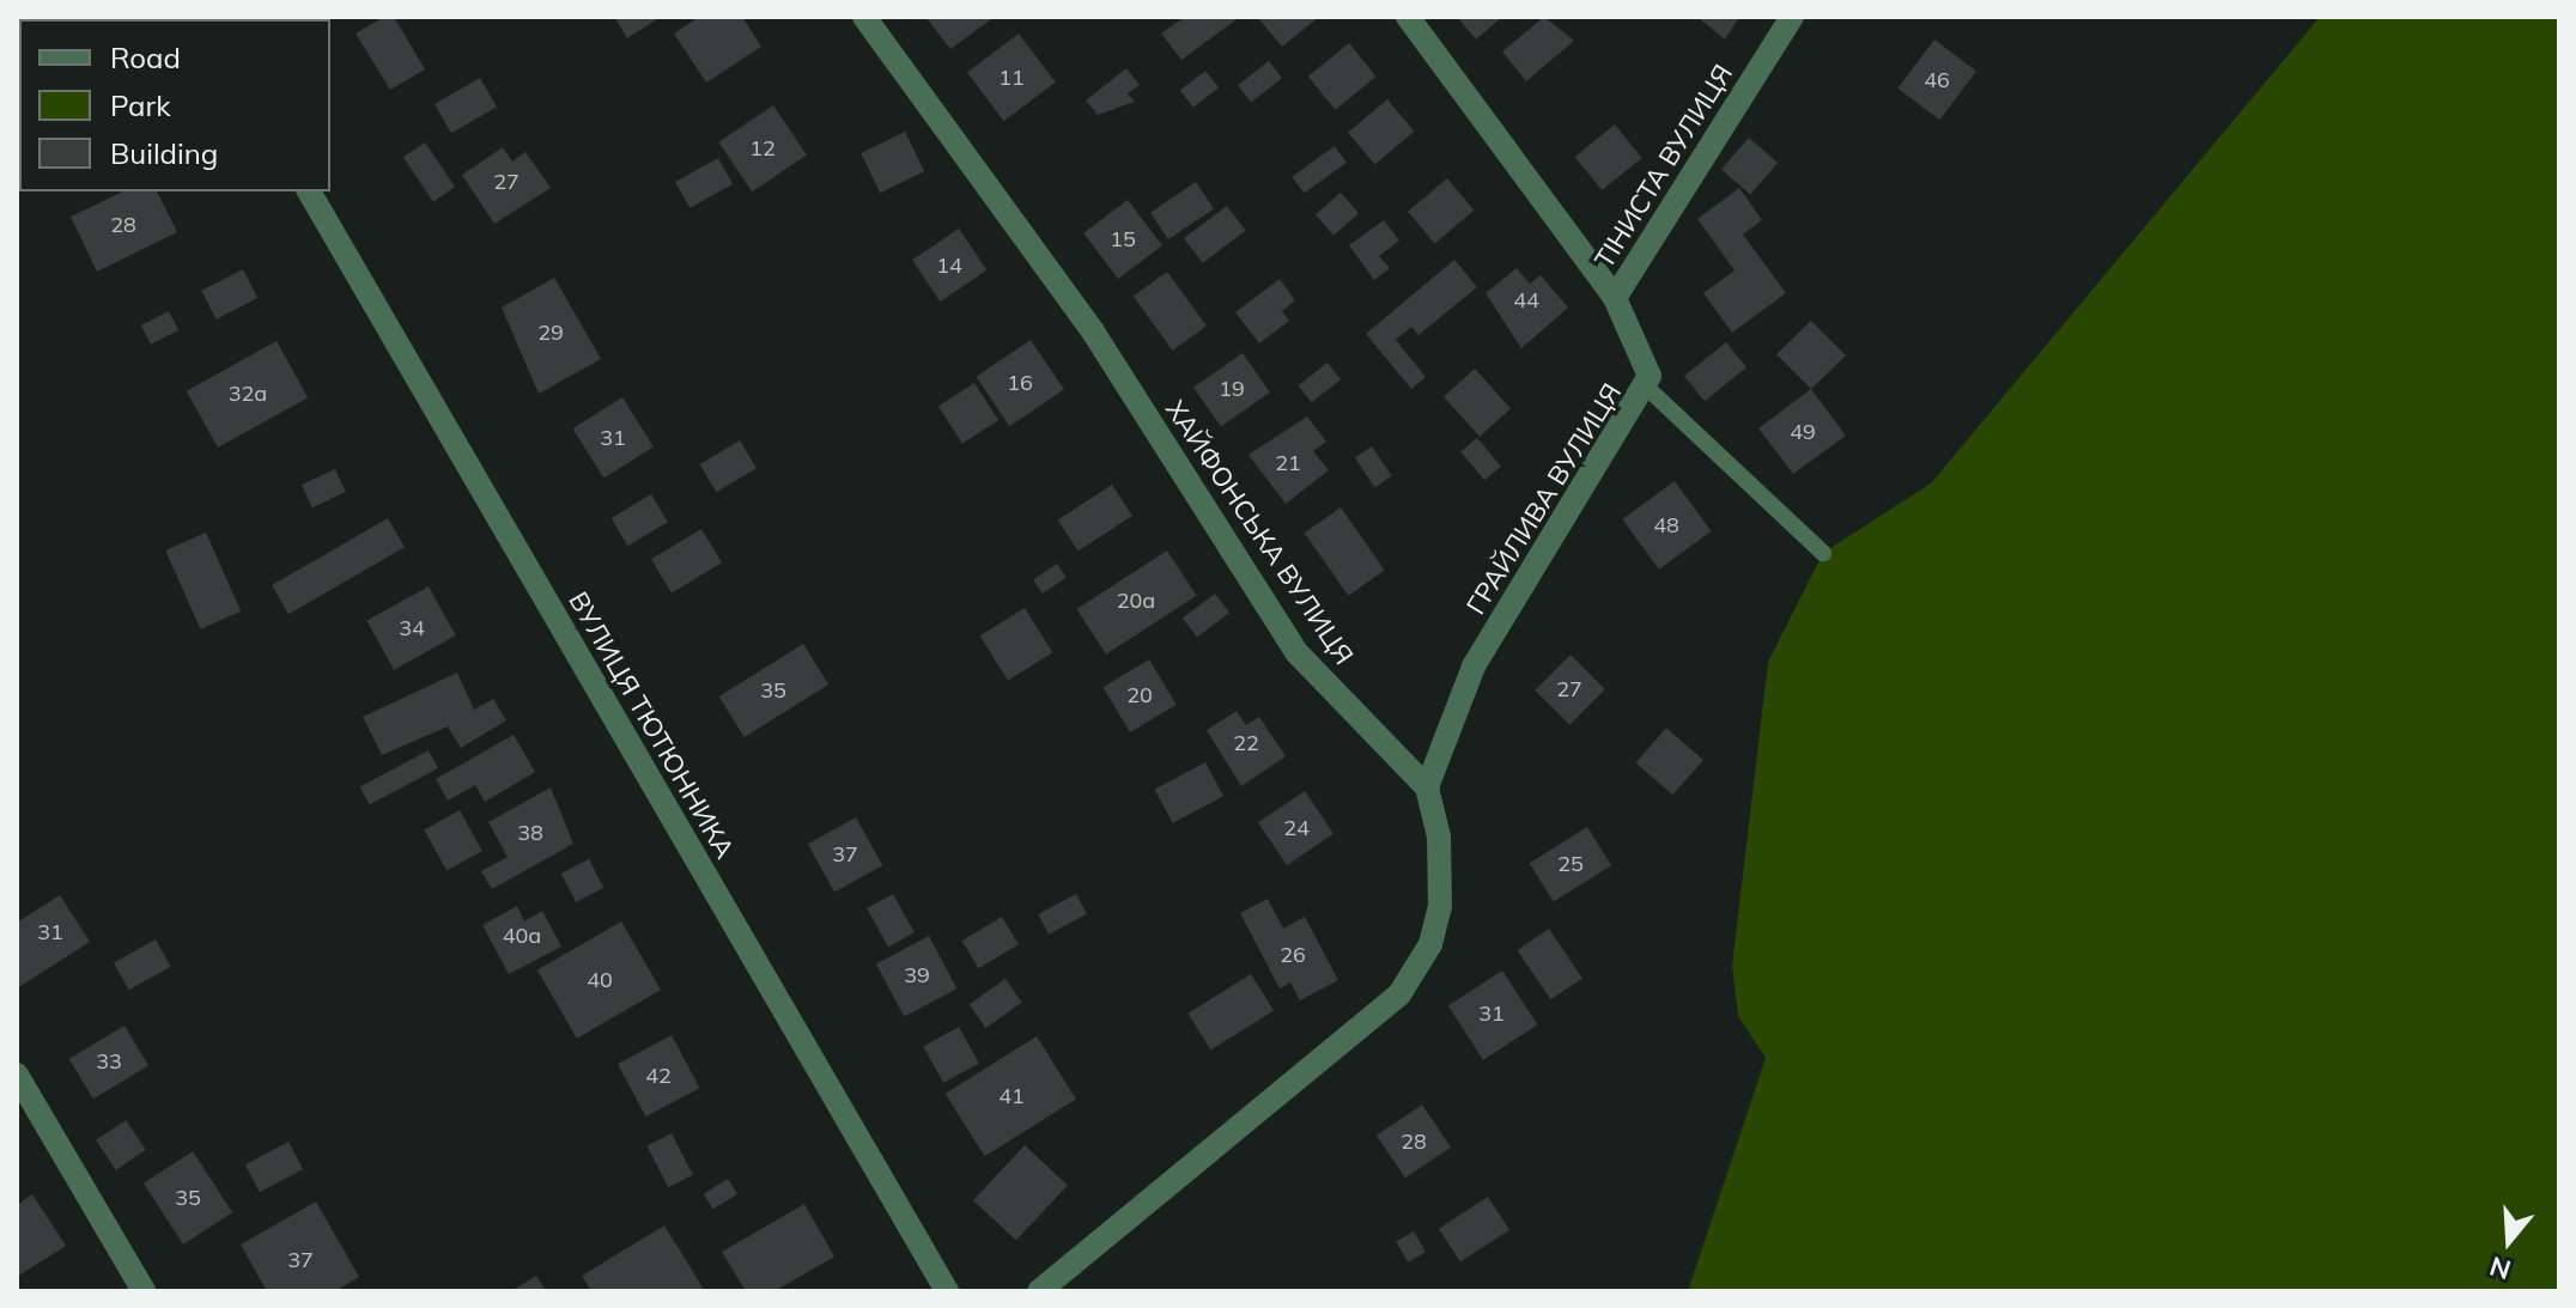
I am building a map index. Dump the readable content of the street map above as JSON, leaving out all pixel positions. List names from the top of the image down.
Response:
{
  "streets": {
    "street": [
      "ТІНИСТА ВУЛИЦЯ",
      "ГРАЙЛИВА ВУЛИЦЯ",
      "ХАЙФОНСЬКА ВУЛИЦЯ",
      "ВУЛИЦЯ ТЮТЮННИКА"
    ]
  },
  "crossings": [
    ["ТІНИСТА ВУЛИЦЯ", "ГРАЙЛИВА ВУЛИЦЯ"],
    ["ГРАЙЛИВА ВУЛИЦЯ", "ХАЙФОНСЬКА ВУЛИЦЯ"]
  ],
  "house_numbers": [
    "11",
    "46",
    "12",
    "27",
    "28",
    "15",
    "14",
    "44",
    "29",
    "16",
    "19",
    "32а",
    "49",
    "31",
    "21",
    "48",
    "20а",
    "34",
    "27",
    "35",
    "20",
    "22",
    "24",
    "38",
    "37",
    "25",
    "31",
    "40а",
    "26",
    "39",
    "40",
    "31",
    "33",
    "42",
    "41",
    "28",
    "35",
    "37"
  ],
  "legend": ["Road", "Park", "Building"],
  "north": "bottom"
}
